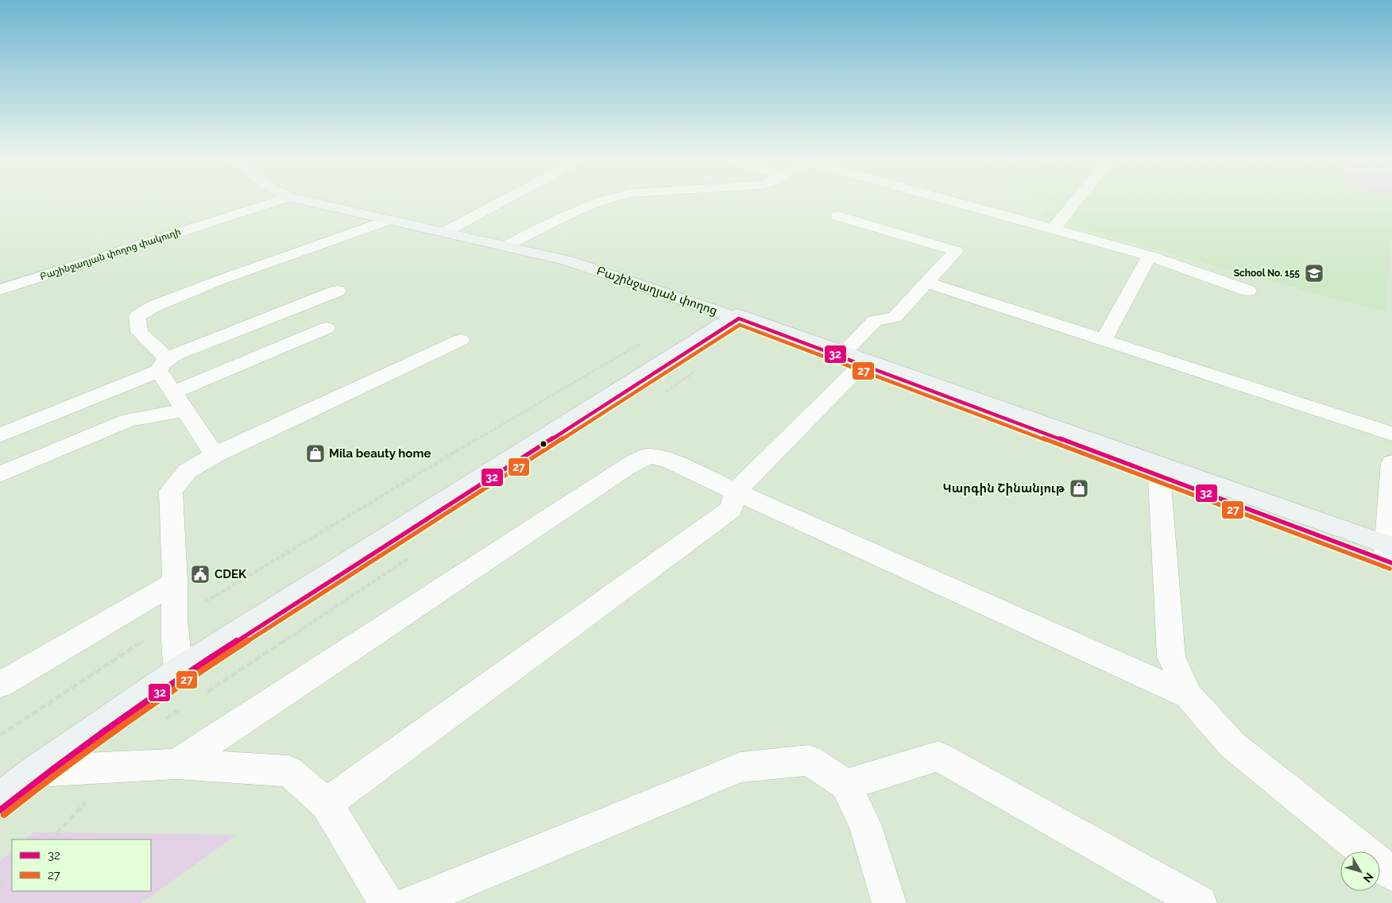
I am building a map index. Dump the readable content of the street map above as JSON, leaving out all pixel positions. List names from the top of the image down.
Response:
{
  "streets": {
    "main road": ["Բաշինջաղյան փողոց"],
    "street": ["Բաշինջաղյան փողոց փակուղի"]
  },
  "places": {
    "school or university": ["School No. 155"],
    "shop": ["Mila beauty home", "Կարգին Շինանյութ"],
    "public building": ["CDEK"]
  },
  "lines": ["transit line 32", "transit line 27"],
  "legend": ["32", "27"],
  "north": "bottom right"
}
